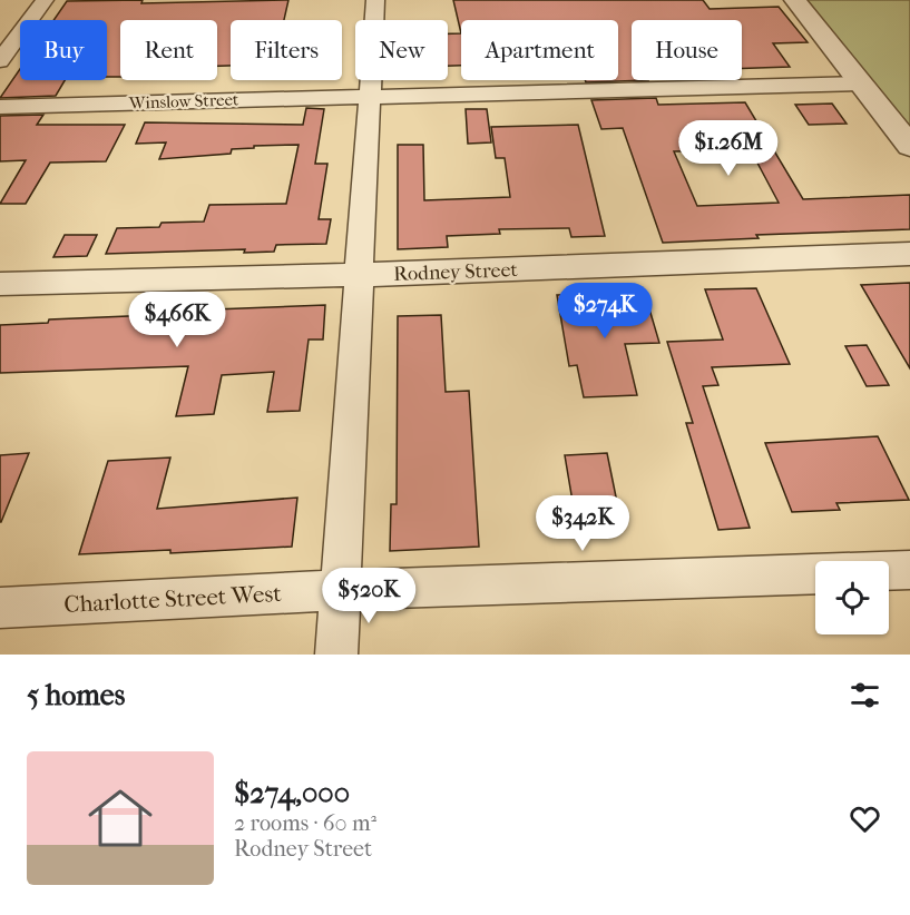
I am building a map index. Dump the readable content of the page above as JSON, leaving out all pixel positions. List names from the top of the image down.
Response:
{
  "streets": {
    "street": ["Winslow Street", "Rodney Street", "Charlotte Street West"]
  },
  "page": {
    "chip": [
      "Buy",
      "Rent",
      "Filters",
      "New",
      "Apartment",
      "House"
    ],
    "price": [
      "$1.26M",
      "$274K",
      "$466K",
      "$342K",
      "$520K"
    ],
    "heading": "5 homes",
    "list": [
      {
        "name": "$274,000",
        "note": "2 rooms · 60 m² · Rodney Street"
      }
    ]
  }
}
